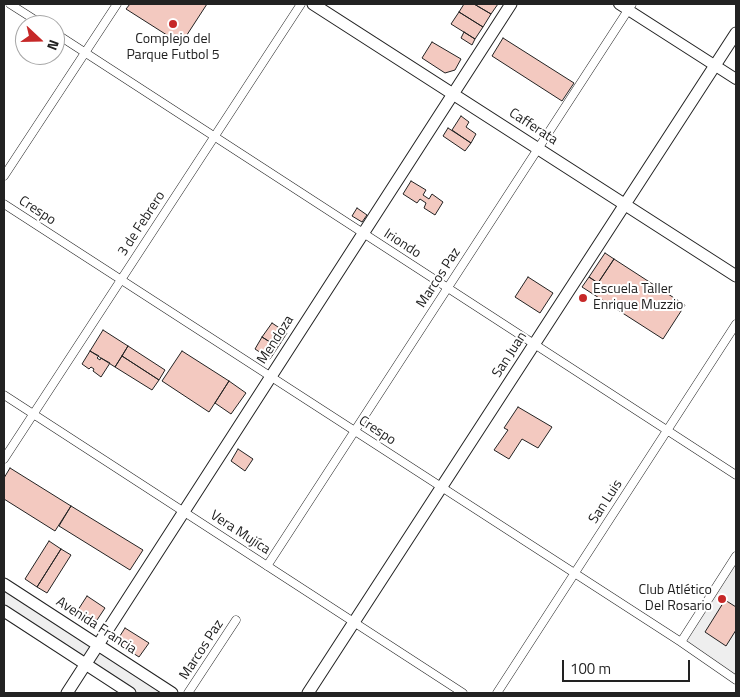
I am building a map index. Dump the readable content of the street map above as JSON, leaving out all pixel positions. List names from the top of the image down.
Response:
{
  "streets": {
    "main road": [
      "Cafferata",
      "Mendoza",
      "San Juan",
      "Avenida Francia"
    ],
    "street": [
      "Crespo",
      "3 de Febrero",
      "Iriondo",
      "Marcos Paz",
      "San Luis",
      "Vera Mujíca"
    ]
  },
  "crossings": [
    ["Cafferata", "Marcos Paz"],
    ["Cafferata", "Mendoza"],
    ["Cafferata", "San Juan"],
    ["Crespo", "3 de Febrero"],
    ["Crespo", "Marcos Paz"],
    ["Crespo", "Mendoza"],
    ["Crespo", "San Juan"],
    ["Crespo", "San Luis"],
    ["3 de Febrero", "Iriondo"],
    ["3 de Febrero", "Vera Mujíca"],
    ["Iriondo", "Marcos Paz"],
    ["Iriondo", "Mendoza"],
    ["Iriondo", "San Juan"],
    ["Iriondo", "San Luis"],
    ["Marcos Paz", "Vera Mujíca"],
    ["Mendoza", "Vera Mujíca"],
    ["Mendoza", "Avenida Francia"],
    ["San Juan", "Vera Mujíca"]
  ],
  "places": ["Complejo del Parque Futbol 5", "Escuela Taller Enrique Muzzio", "Club Atlético Del Rosario"],
  "scale_bar": "100 m",
  "north": "right"
}
